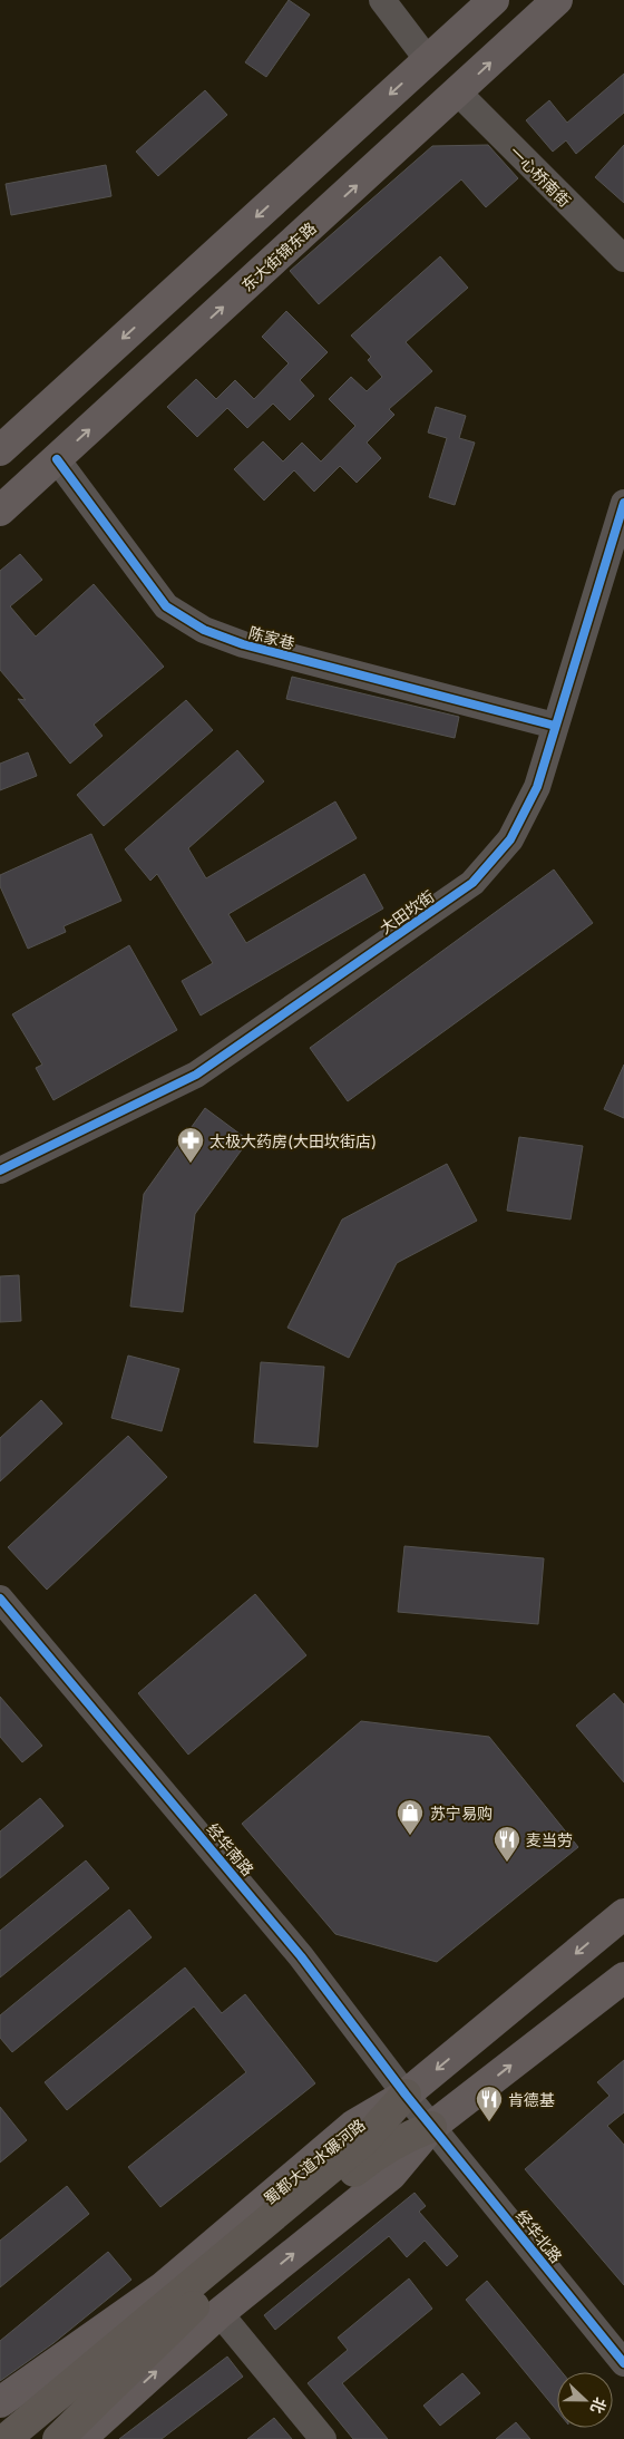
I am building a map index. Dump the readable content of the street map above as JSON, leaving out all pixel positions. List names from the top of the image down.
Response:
{
  "streets": {
    "main road": ["东大街锦东路", "蜀都大道水碾河路"],
    "street": [
      "一心桥南街",
      "陈家巷",
      "大田坎街",
      "经华南路",
      "经华北路"
    ]
  },
  "crossings": [
    ["一心桥南街", "东大街锦东路"],
    ["东大街锦东路", "陈家巷"],
    ["陈家巷", "大田坎街"],
    ["经华南路", "蜀都大道水碾河路"],
    ["经华南路", "经华北路"]
  ],
  "places": {
    "pharmacy": ["太极大药房(大田坎街店)"],
    "shop": ["苏宁易购"],
    "restaurant": ["麦当劳", "肯德基"]
  },
  "north": "right"
}
